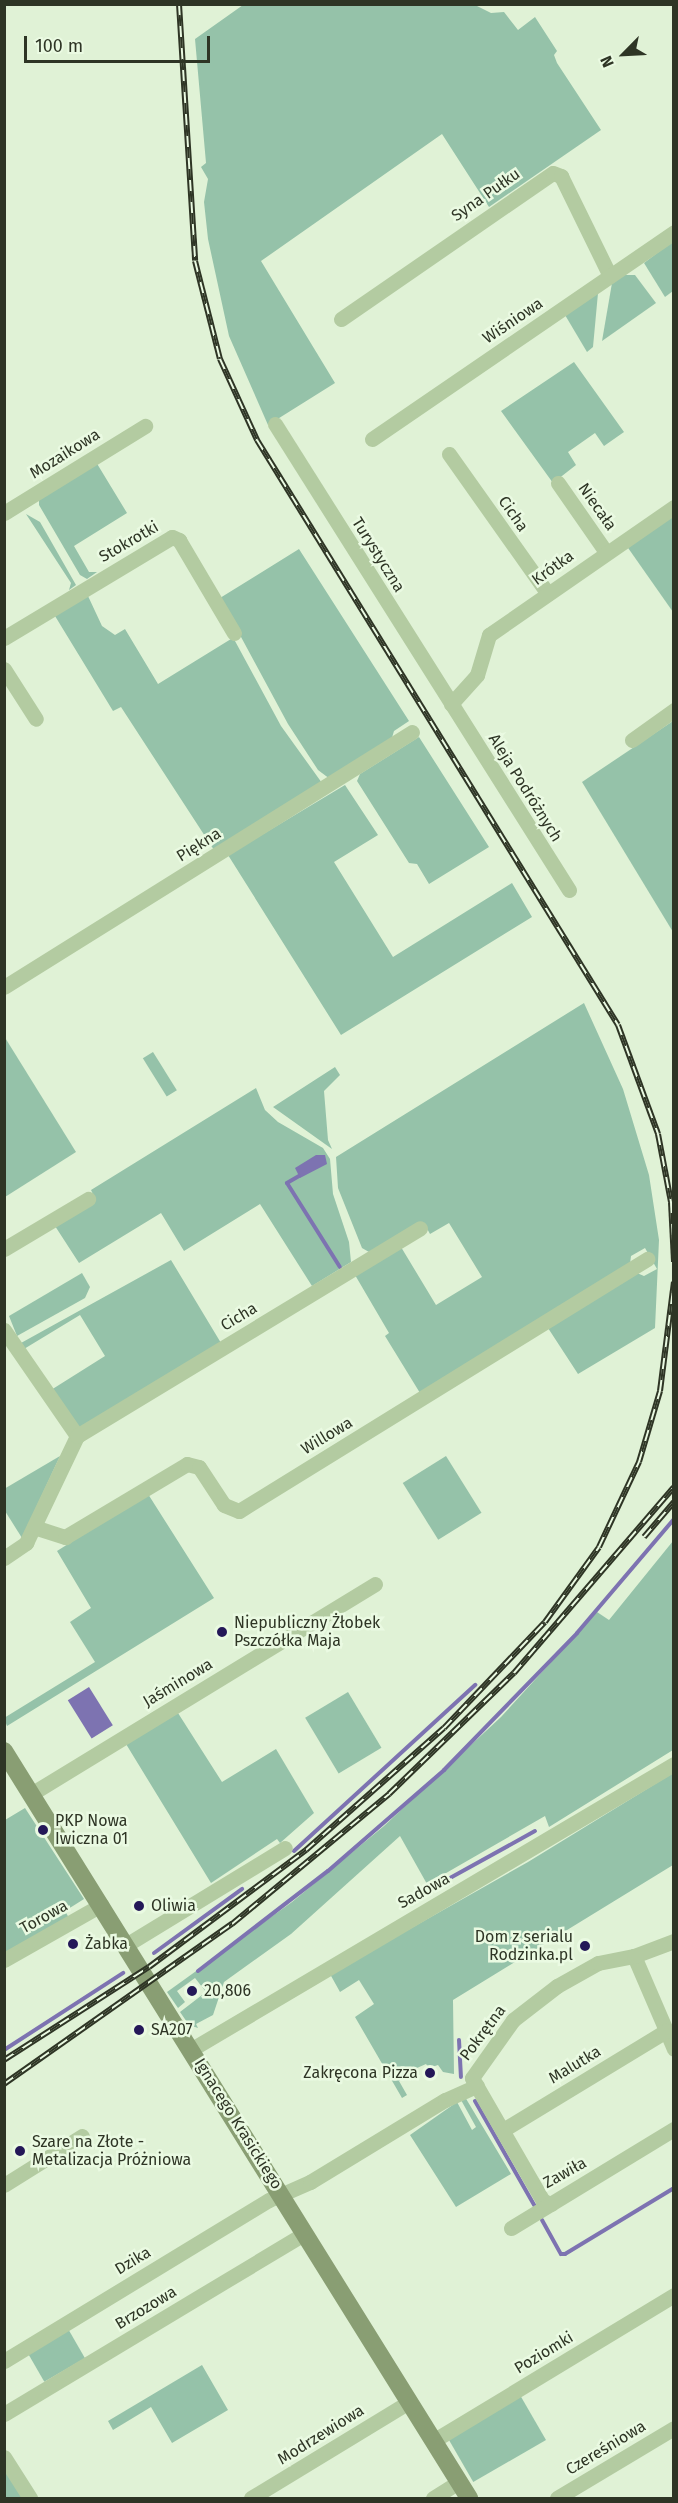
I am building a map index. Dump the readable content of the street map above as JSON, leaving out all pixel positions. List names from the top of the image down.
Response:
{
  "streets": {
    "street": [
      "Syna Pułku",
      "Wiśniowa",
      "Mozaikowa",
      "Niecała",
      "Cicha",
      "Stokrotki",
      "Turystyczna",
      "Krótka",
      "Aleja Podróżnych",
      "Piękna",
      "Willowa",
      "Jaśminowa",
      "Sadowa",
      "Torowa",
      "Pokrętna",
      "Malutka",
      "Ignacego Krasickiego",
      "Zawiła",
      "Dzika",
      "Brzozowa",
      "Poziomki",
      "Modrzewiowa",
      "Czereśniowa"
    ]
  },
  "crossings": [
    ["Syna Pułku", "Wiśniowa"],
    ["Niecała", "Krótka"],
    ["Cicha", "Krótka"],
    ["Turystyczna", "Krótka"],
    ["Turystyczna", "Aleja Podróżnych"],
    ["Krótka", "Aleja Podróżnych"],
    ["Jaśminowa", "Ignacego Krasickiego"],
    ["Sadowa", "Ignacego Krasickiego"],
    ["Torowa", "Ignacego Krasickiego"],
    ["Pokrętna", "Malutka"],
    ["Pokrętna", "Zawiła"],
    ["Pokrętna", "Dzika"],
    ["Malutka", "Zawiła"],
    ["Ignacego Krasickiego", "Dzika"],
    ["Ignacego Krasickiego", "Brzozowa"],
    ["Ignacego Krasickiego", "Poziomki"],
    ["Ignacego Krasickiego", "Modrzewiowa"]
  ],
  "places": [
    "Niepubliczny Żłobek Pszczółka Maja",
    "PKP Nowa Iwiczna 01",
    "Oliwia",
    "Żabka",
    "Dom z serialu Rodzinka.pl",
    "20,806",
    "SA207",
    "Zakręcona Pizza",
    "Szare na Złote - Metalizacja Próżniowa"
  ],
  "scale_bar": "100 m",
  "north": "bottom left"
}
